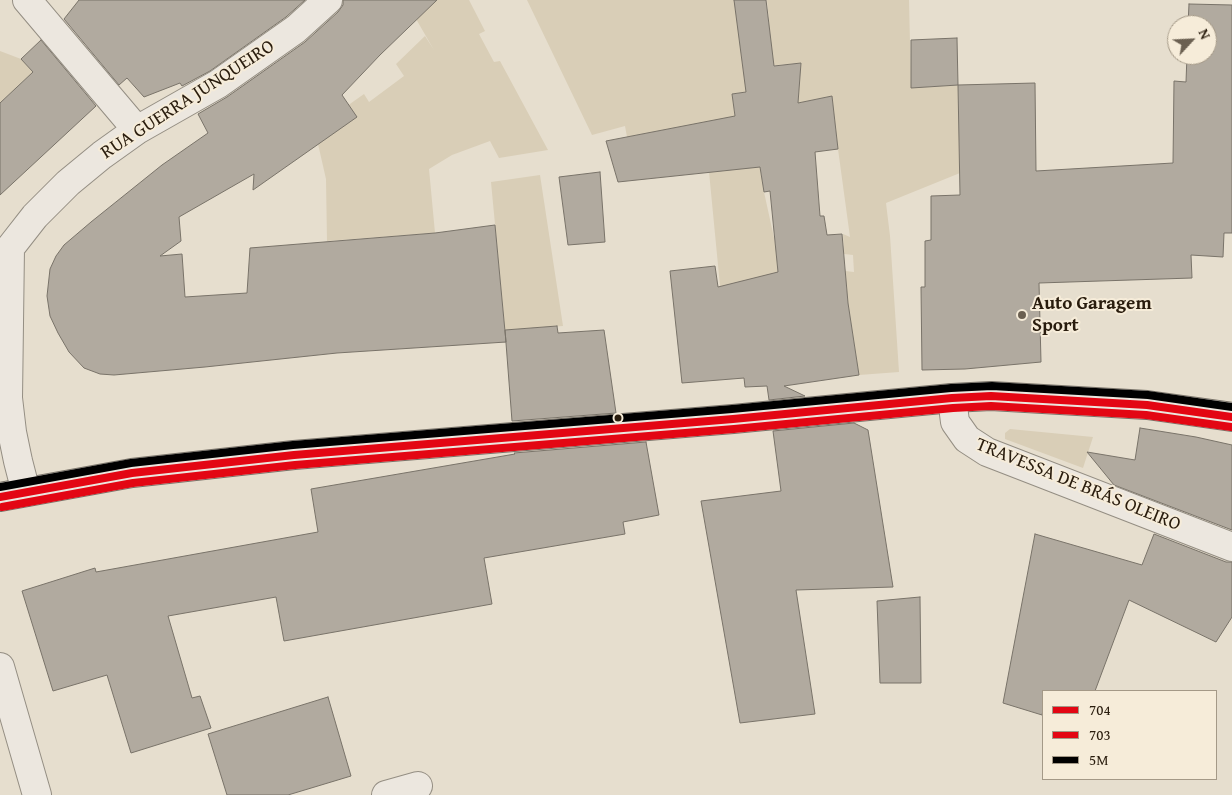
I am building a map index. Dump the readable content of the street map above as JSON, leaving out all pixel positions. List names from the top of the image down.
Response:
{
  "streets": {
    "street": ["RUA GUERRA JUNQUEIRO", "TRAVESSA DE BRÁS OLEIRO"]
  },
  "places": ["Auto Garagem Sport"],
  "lines": ["transit line 5M", "transit line 704", "transit line 703"],
  "legend": ["704", "703", "5M"],
  "north": "top right"
}
